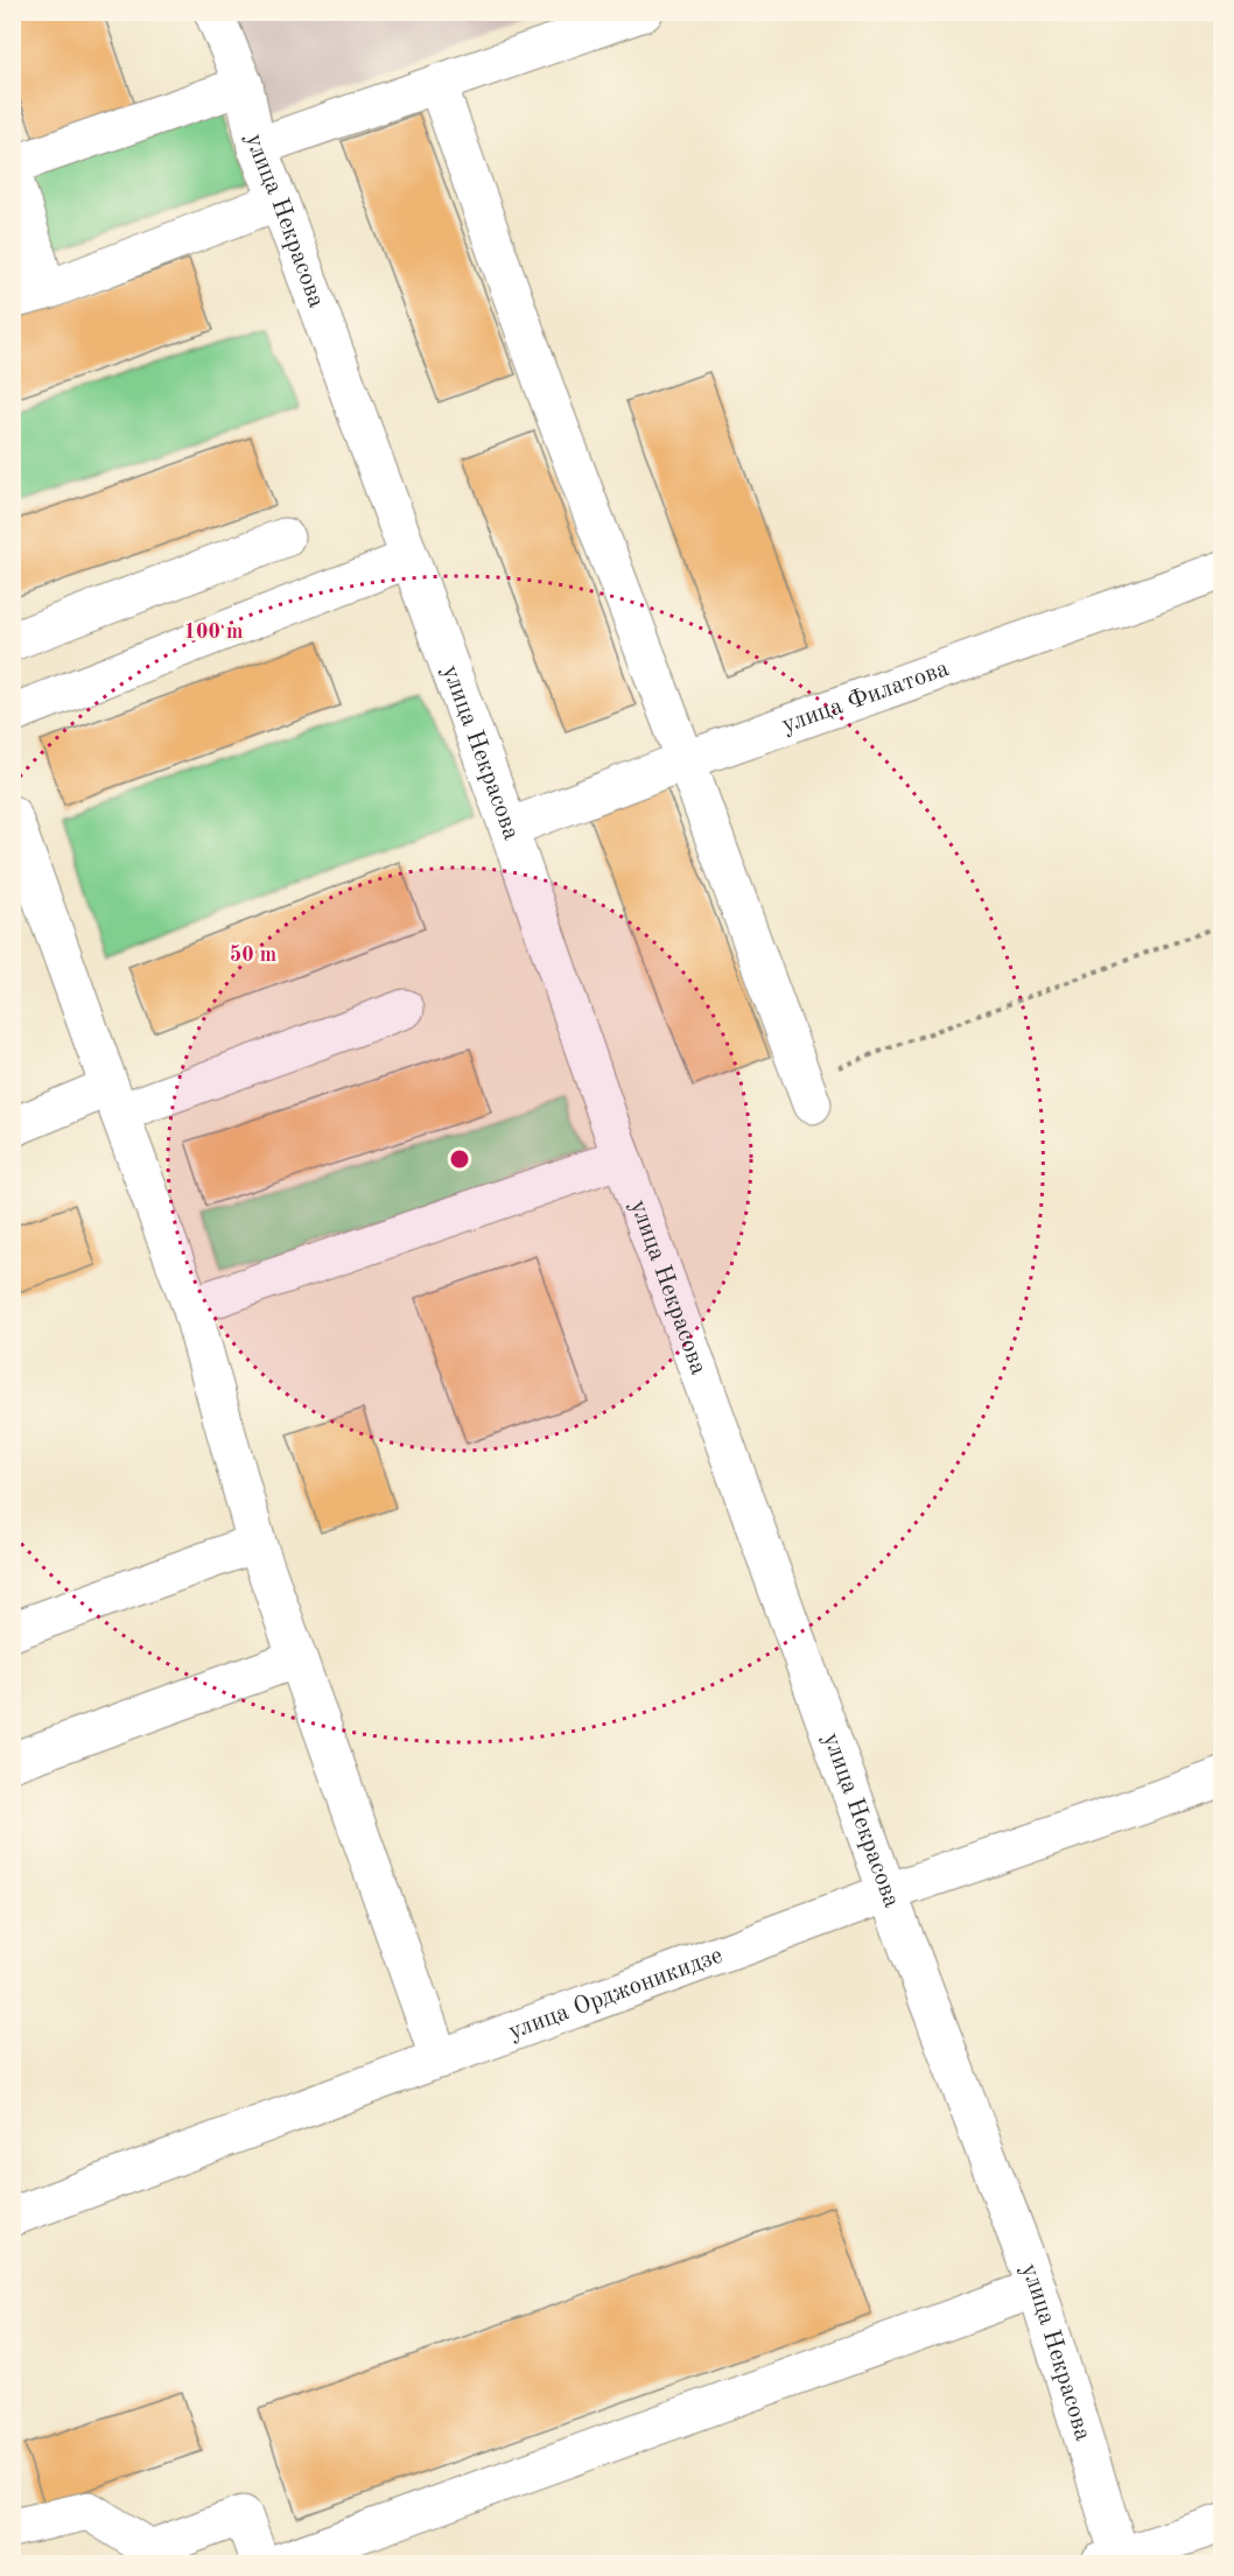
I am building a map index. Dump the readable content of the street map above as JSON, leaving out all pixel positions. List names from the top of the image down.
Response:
{
  "streets": {
    "street": ["улица Некрасова", "улица Филатова", "улица Орджоникидзе"]
  },
  "crossings": [
    ["улица Некрасова", "улица Филатова"],
    ["улица Некрасова", "улица Орджоникидзе"]
  ],
  "rings": ["100 m", "50 m"]
}
